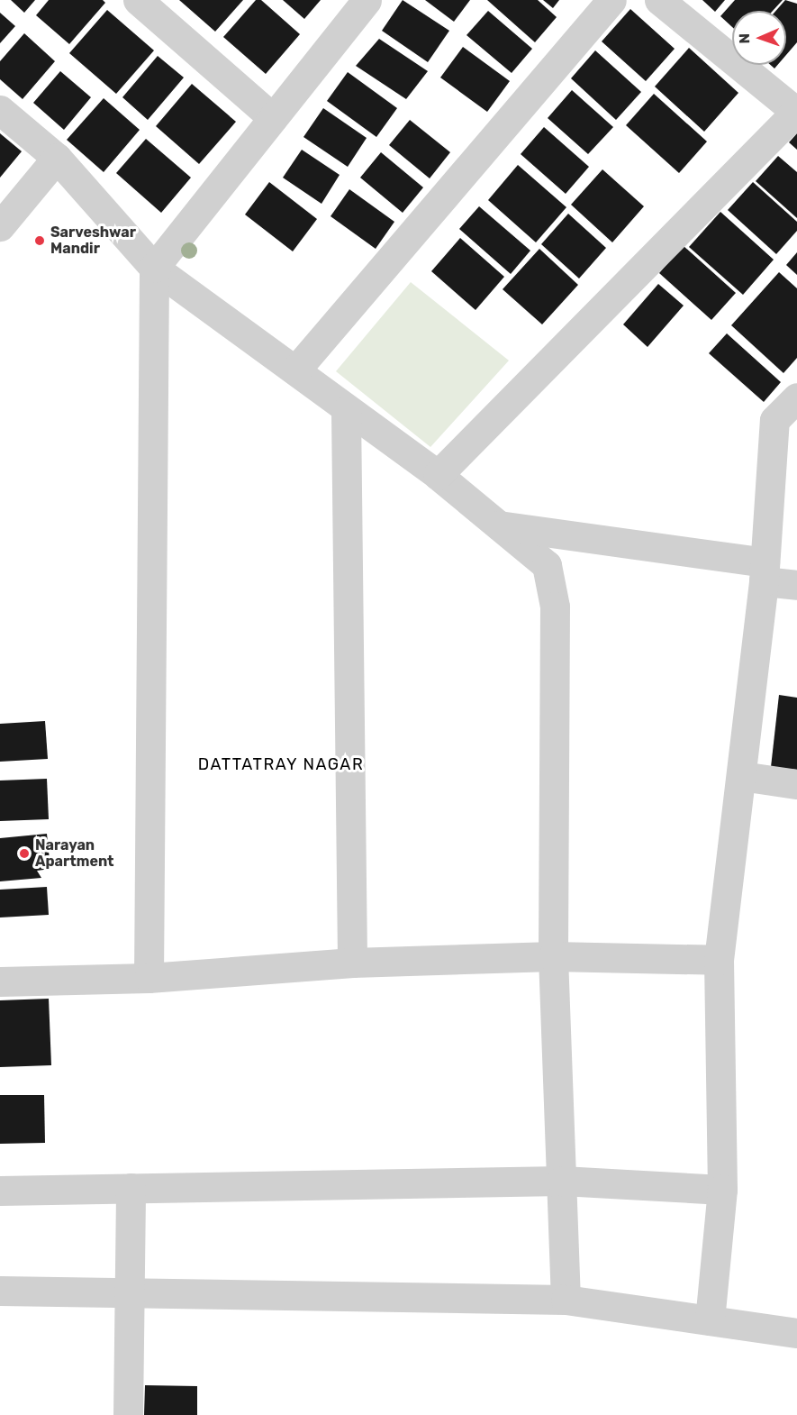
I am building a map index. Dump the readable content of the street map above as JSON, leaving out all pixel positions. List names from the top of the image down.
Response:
{
  "districts": ["DATTATRAY NAGAR"],
  "places": ["Sarveshwar Mandir", "Narayan Apartment"],
  "north": "left"
}
